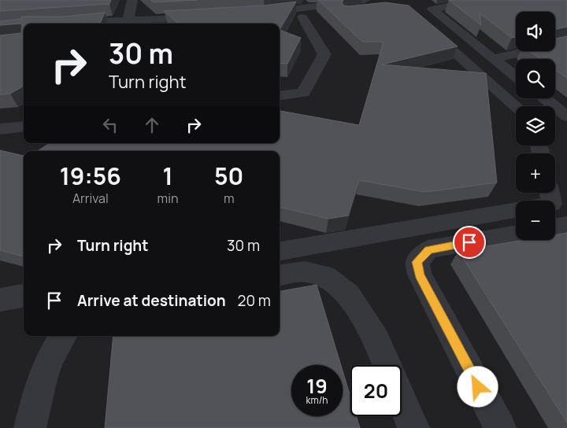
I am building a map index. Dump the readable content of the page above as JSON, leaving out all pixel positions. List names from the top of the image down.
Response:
{
  "page": {
    "map_buttons": ["+", "−"],
    "turn": ["30 m", "Turn right"],
    "eta": [
      "19:56",
      "Arrival",
      "1",
      "min",
      "50",
      "m"
    ],
    "list": [
      {
        "name": "Turn right",
        "value": "30 m"
      },
      {
        "name": "Arrive at destination",
        "value": "20 m"
      }
    ],
    "speed": "19 km/h",
    "limit": "20"
  }
}
